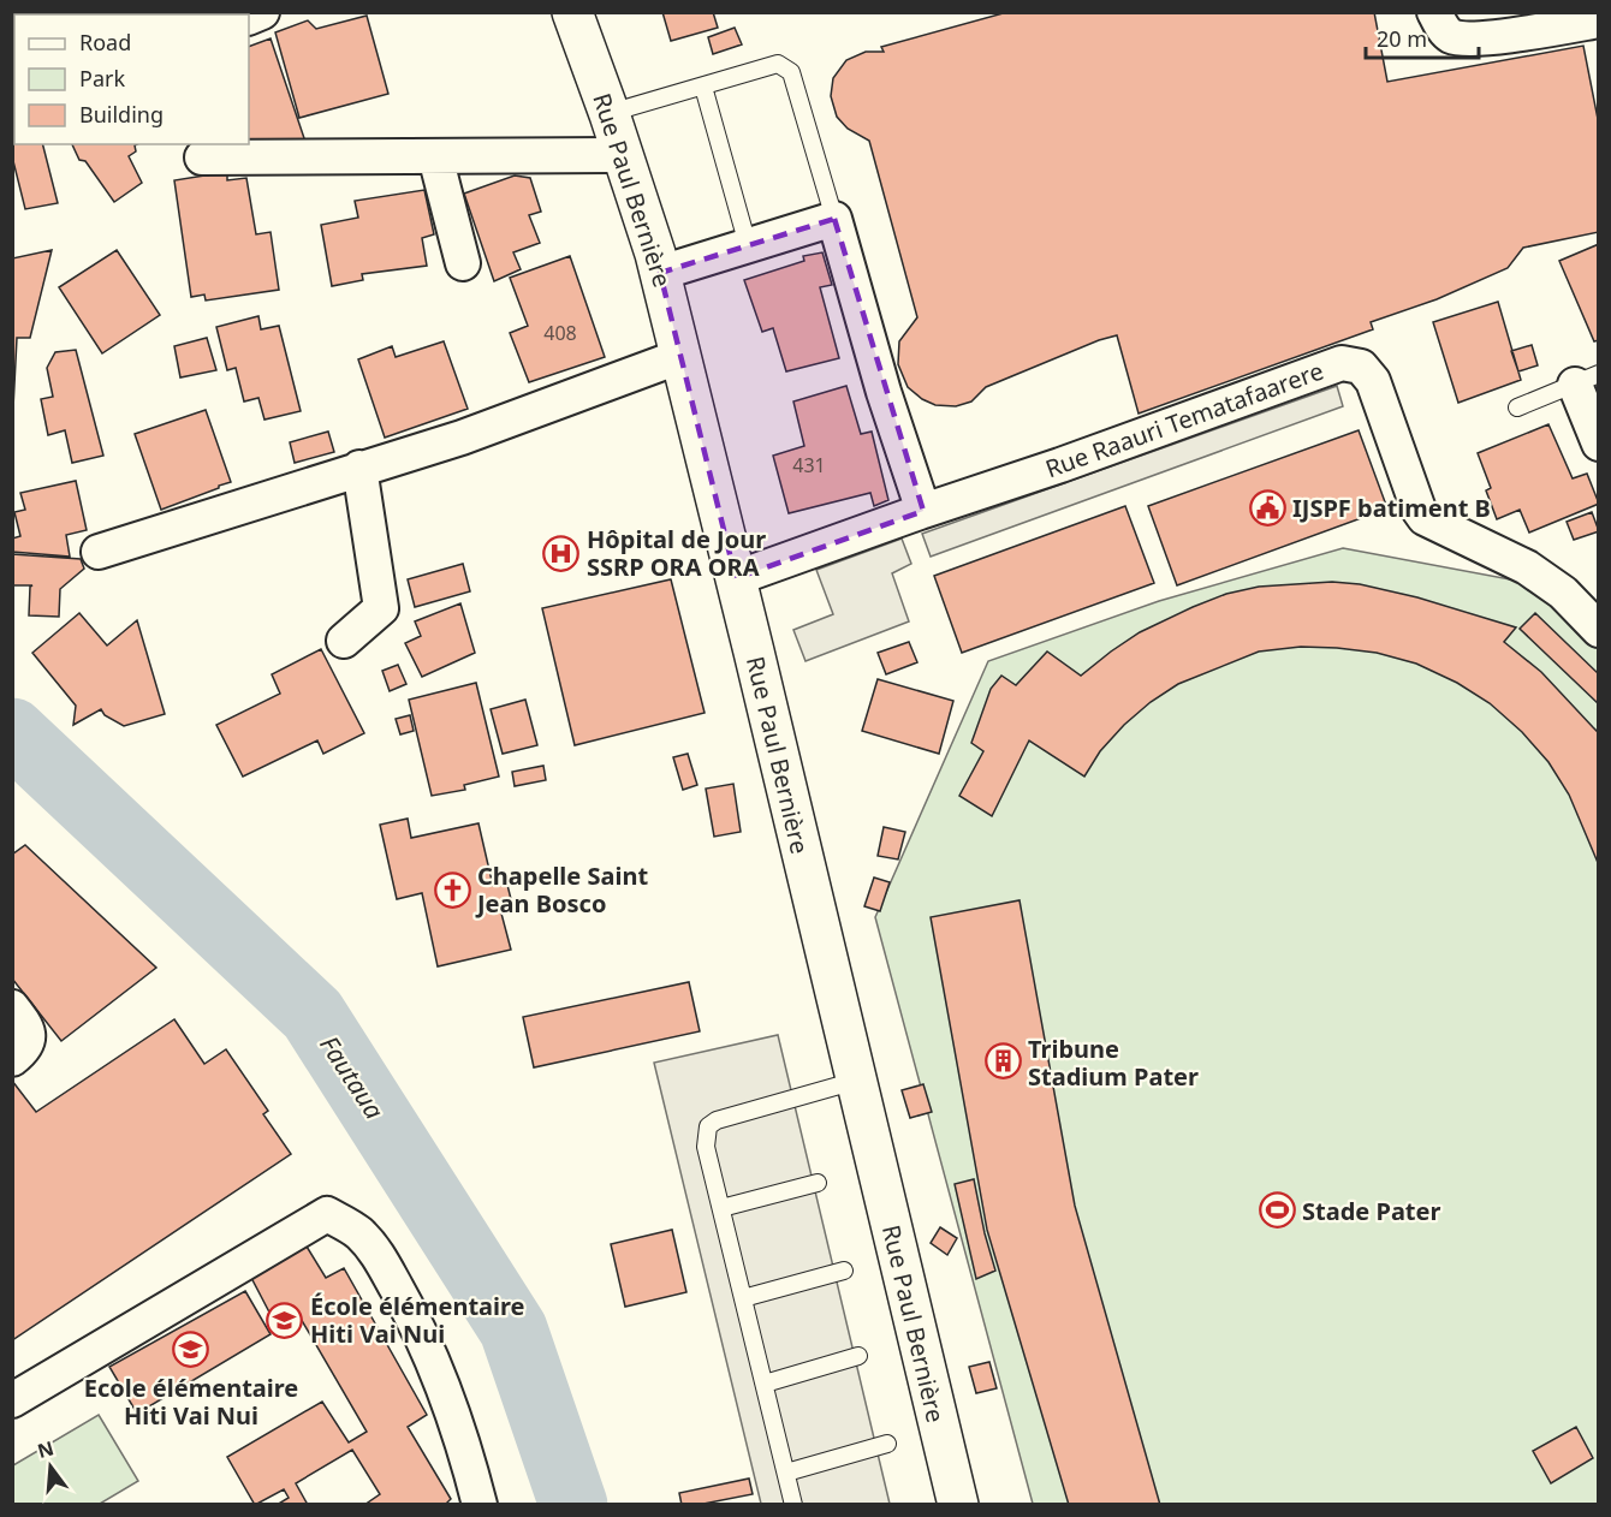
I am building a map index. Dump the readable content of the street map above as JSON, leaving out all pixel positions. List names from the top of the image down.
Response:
{
  "streets": {
    "main road": ["Rue Paul Bernière"],
    "street": ["Rue Raauri Tematafaarere"]
  },
  "crossings": [
    ["Rue Paul Bernière", "Rue Raauri Tematafaarere"]
  ],
  "water": ["Fautaua"],
  "places": {
    "public building": ["IJSPF batiment B"],
    "hospital": ["Hôpital de Jour SSRP ORA ORA"],
    "church": ["Chapelle Saint Jean Bosco"],
    "building": ["Tribune Stadium Pater"],
    "sports": ["Stade Pater"],
    "school or university": ["École élémentaire Hiti Vai Nui", "Ecole élémentaire Hiti Vai Nui"]
  },
  "house_numbers": ["408", "431"],
  "legend": ["Road", "Park", "Building"],
  "scale_bar": "20 m",
  "north": "top"
}
